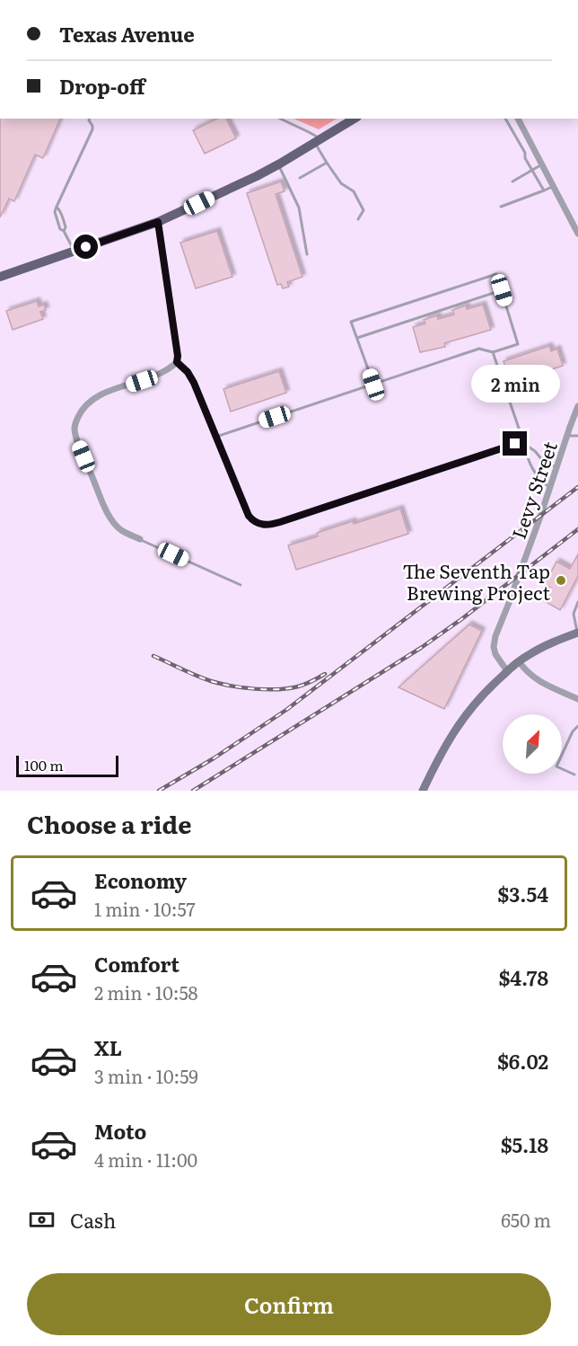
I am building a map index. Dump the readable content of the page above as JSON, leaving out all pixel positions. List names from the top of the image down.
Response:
{
  "streets": {
    "street": ["Levy Street"]
  },
  "places": ["The Seventh Tap Brewing Project"],
  "scale_bar": "100 m",
  "north": "top right",
  "page": {
    "banner": ["Texas Avenue", "Drop-off"],
    "bubble": "2 min",
    "scale": "100 m",
    "heading": "Choose a ride",
    "list": [
      {
        "name": "Economy",
        "note": "1 min · 10:57",
        "value": "$3.54"
      },
      {
        "name": "Comfort",
        "note": "2 min · 10:58",
        "value": "$4.78"
      },
      {
        "name": "XL",
        "note": "3 min · 10:59",
        "value": "$6.02"
      },
      {
        "name": "Moto",
        "note": "4 min · 11:00",
        "value": "$5.18"
      }
    ],
    "pay": ["Cash", "650 m"],
    "buttons": "Confirm"
  }
}
